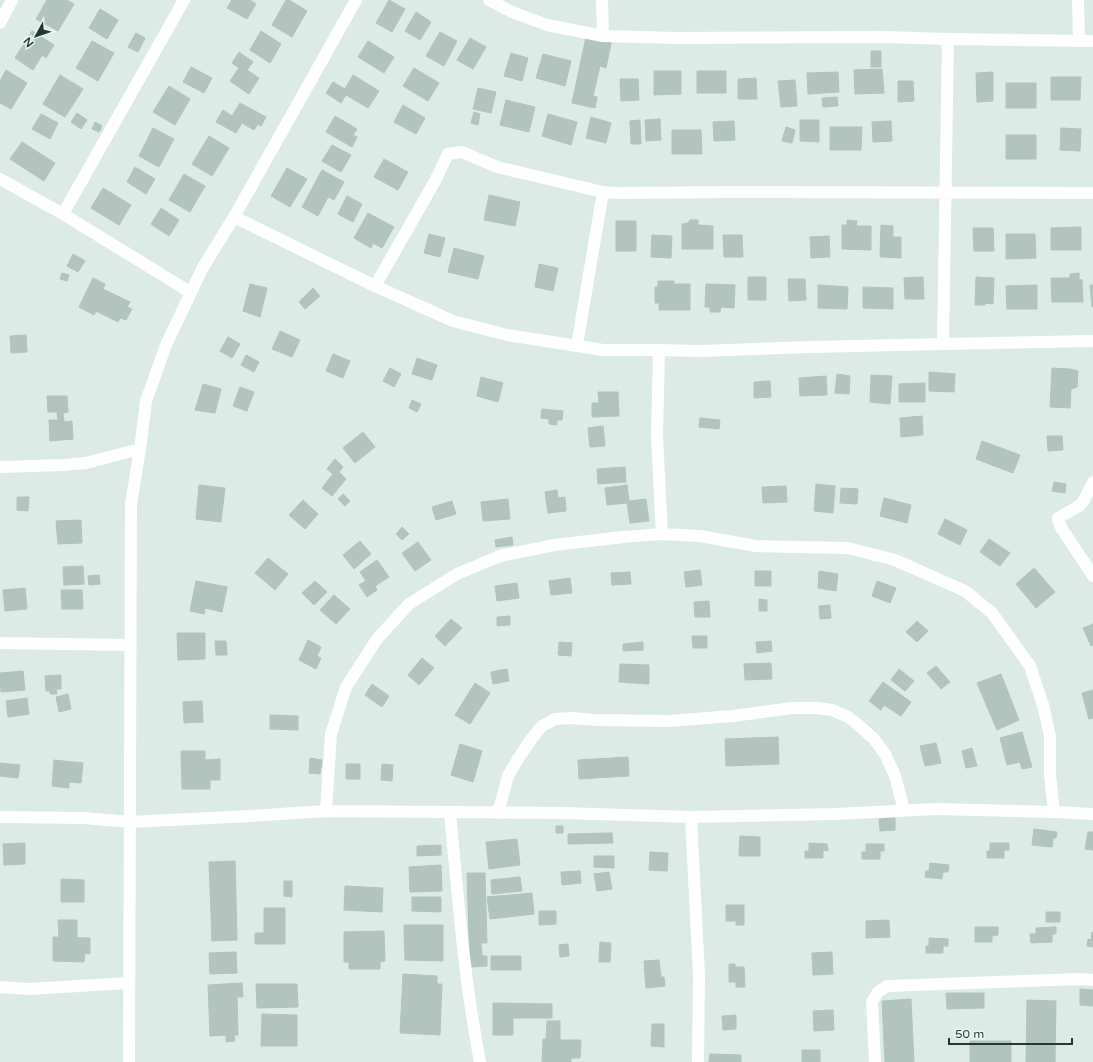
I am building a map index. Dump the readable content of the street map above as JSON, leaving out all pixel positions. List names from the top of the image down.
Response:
{
  "scale_bar": "50 m",
  "north": "bottom left"
}
